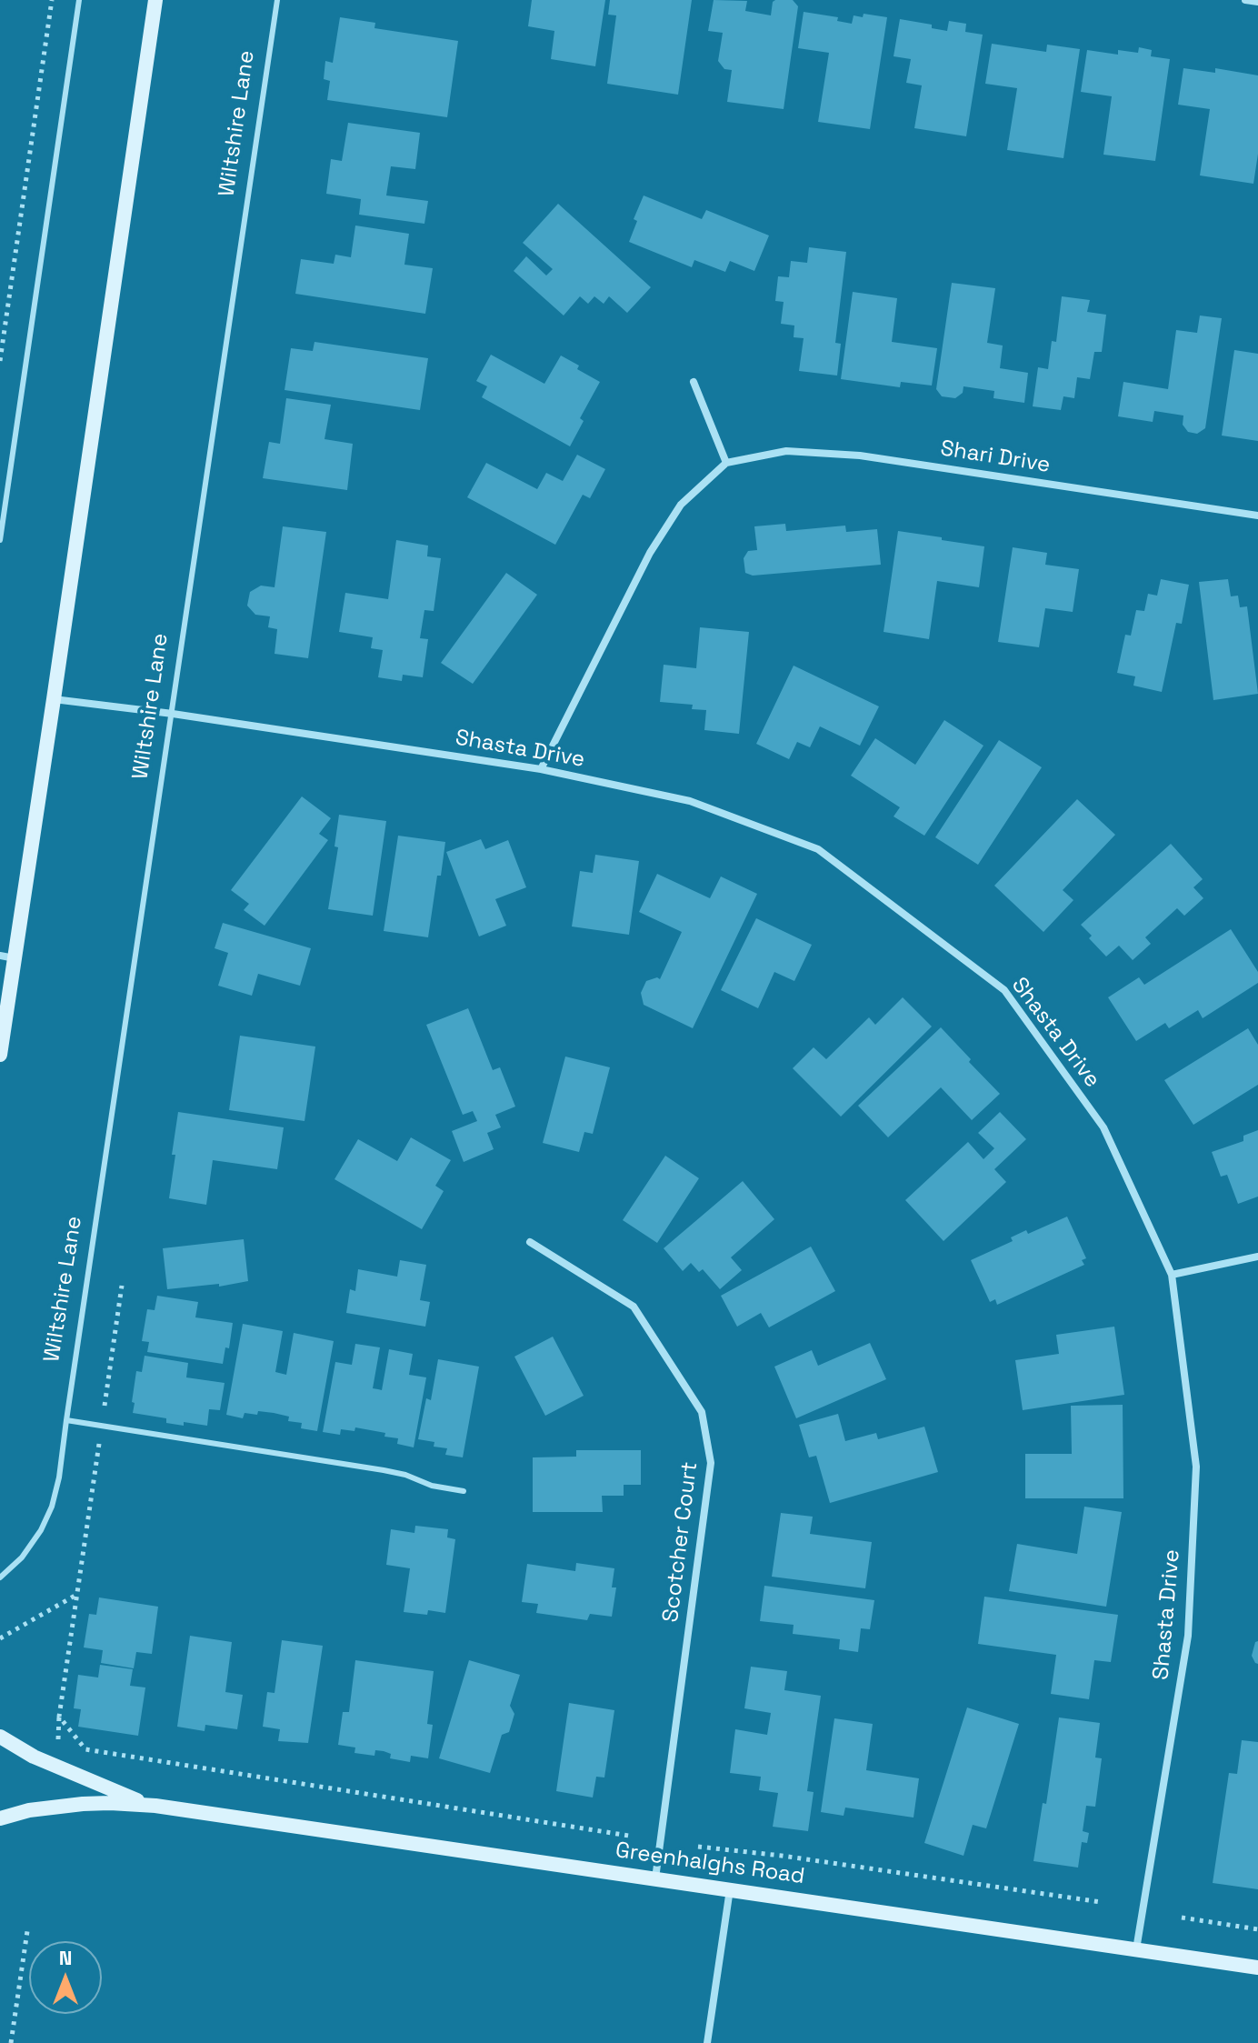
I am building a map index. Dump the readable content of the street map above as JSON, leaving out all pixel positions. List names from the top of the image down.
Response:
{
  "streets": {
    "street": [
      "Shari Drive",
      "Shasta Drive",
      "Scotcher Court",
      "Greenhalghs Road"
    ],
    "lane": ["Wiltshire Lane"]
  },
  "crossings": [
    ["Wiltshire Lane", "Shasta Drive"],
    ["Shasta Drive", "Greenhalghs Road"],
    ["Scotcher Court", "Greenhalghs Road"]
  ],
  "north": "top"
}
